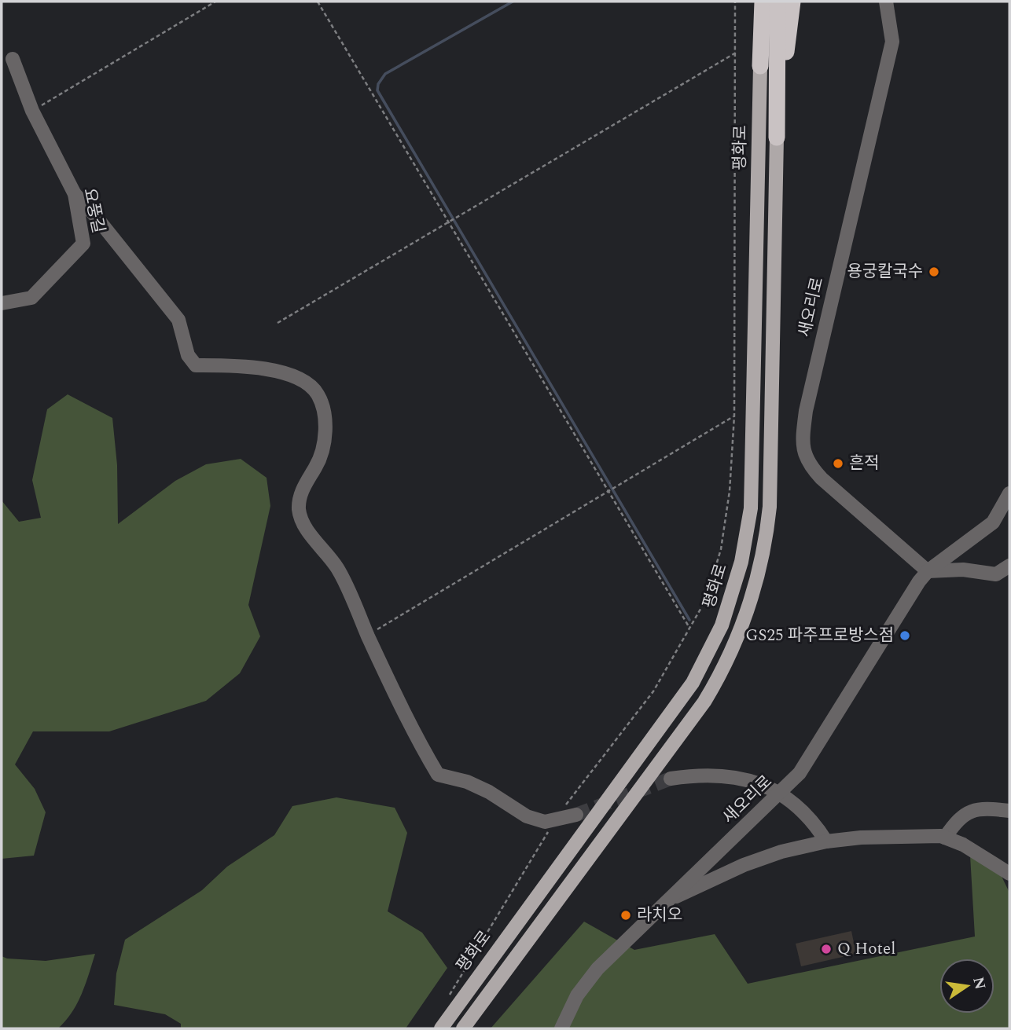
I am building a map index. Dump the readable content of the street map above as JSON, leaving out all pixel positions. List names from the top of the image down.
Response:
{
  "streets": {
    "main road": ["평화로"],
    "street": ["요풍길", "새오리로"]
  },
  "places": [
    "용궁칼국수",
    "흔적",
    "GS25 파주프로방스점",
    "라치오",
    "Q Hotel"
  ],
  "north": "right"
}
